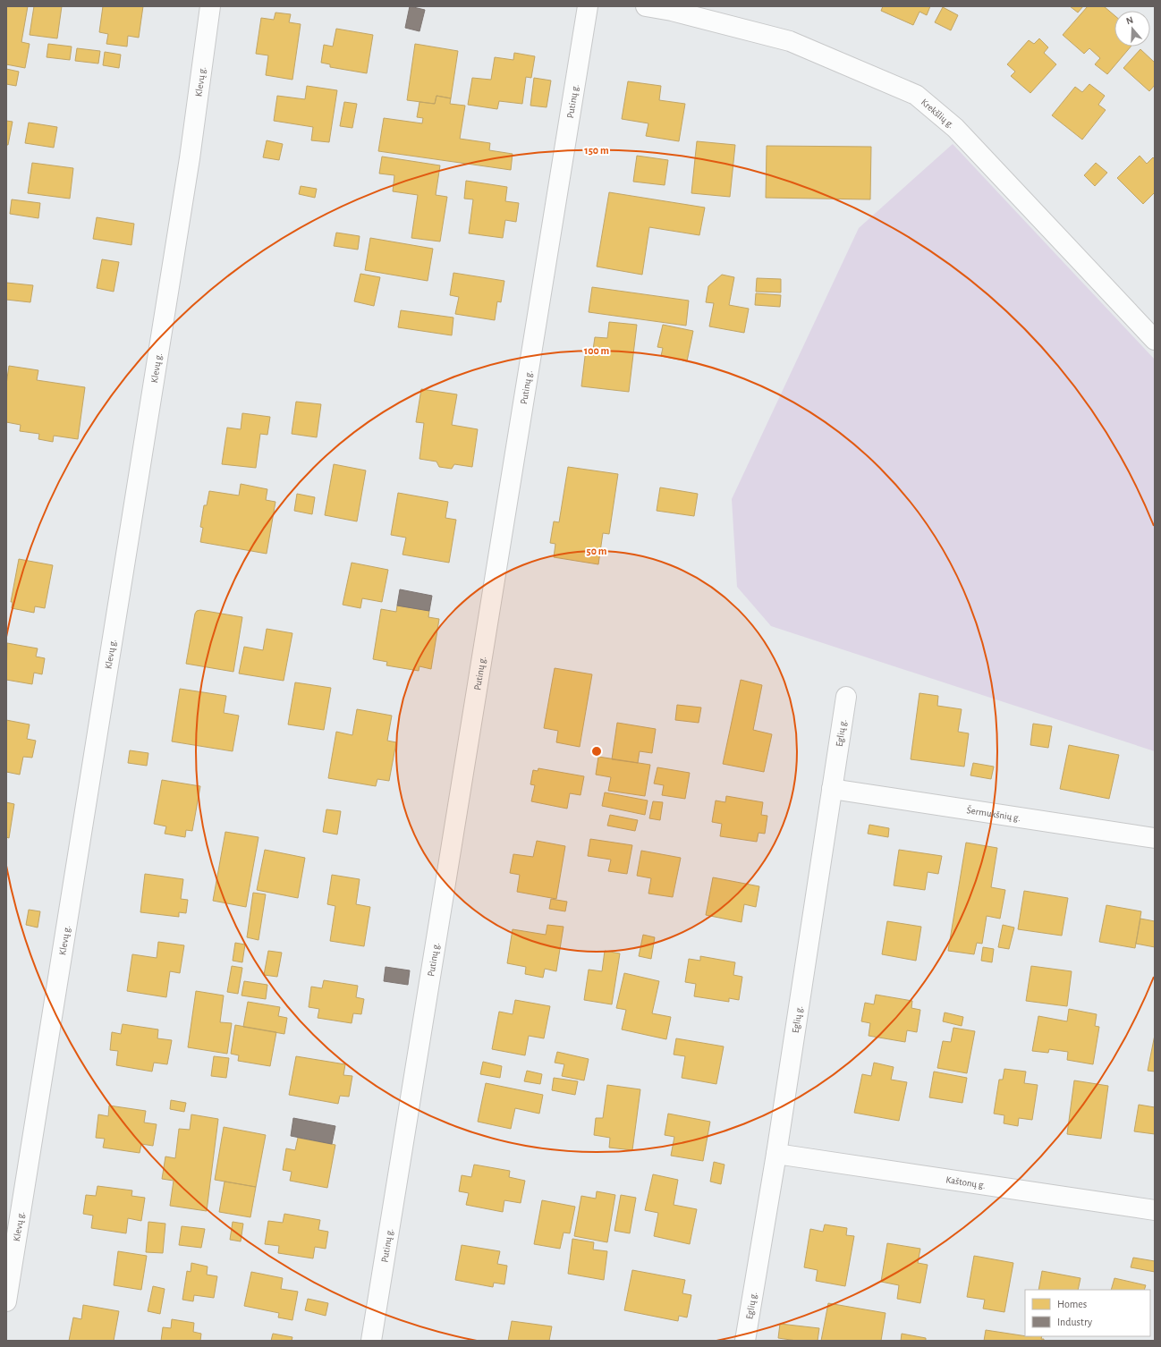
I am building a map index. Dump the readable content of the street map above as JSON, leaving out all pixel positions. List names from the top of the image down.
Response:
{
  "streets": {
    "street": [
      "Klevų g.",
      "Putinų g.",
      "Krekšlių g.",
      "Eglių g.",
      "Šermukšnių g.",
      "Kaštonų g."
    ]
  },
  "crossings": [
    ["Eglių g.", "Šermukšnių g."],
    ["Eglių g.", "Kaštonų g."]
  ],
  "legend": ["Homes", "Industry"],
  "north": "top",
  "rings": ["150 m", "100 m", "50 m"]
}
